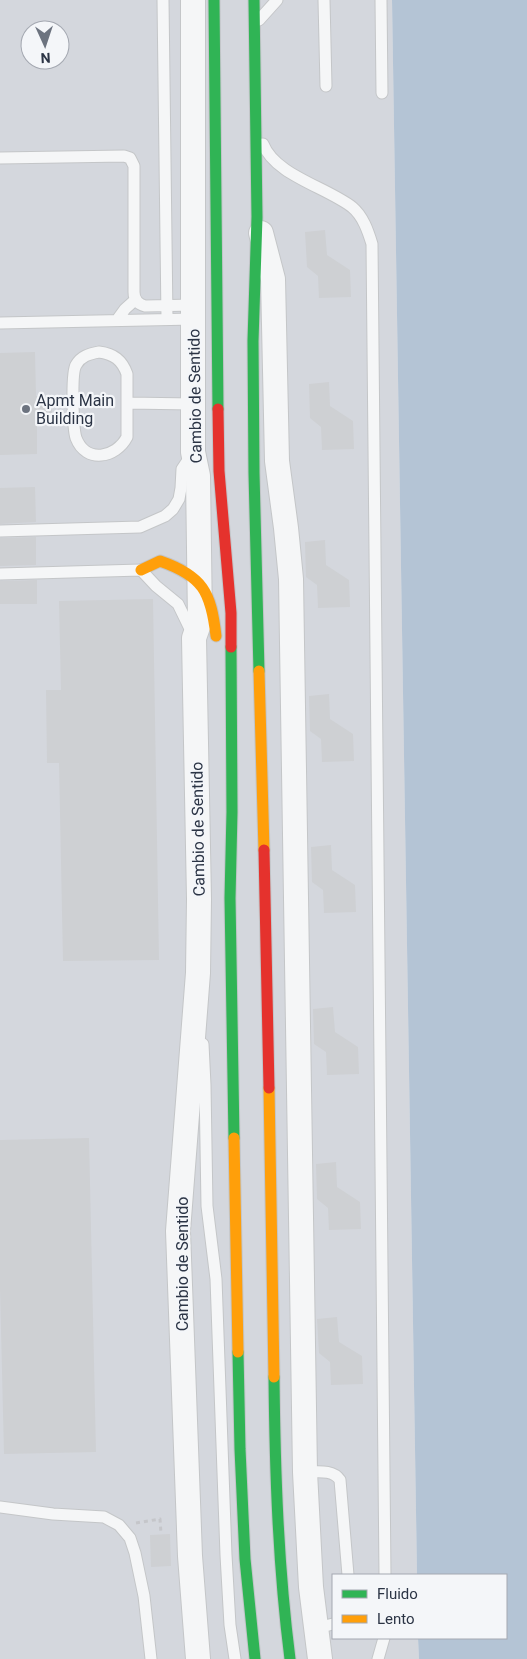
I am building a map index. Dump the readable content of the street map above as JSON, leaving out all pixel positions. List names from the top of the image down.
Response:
{
  "streets": {
    "street": ["Cambio de Sentido"]
  },
  "places": ["Apmt Main Building"],
  "legend": ["Fluido", "Lento"],
  "north": "bottom"
}
